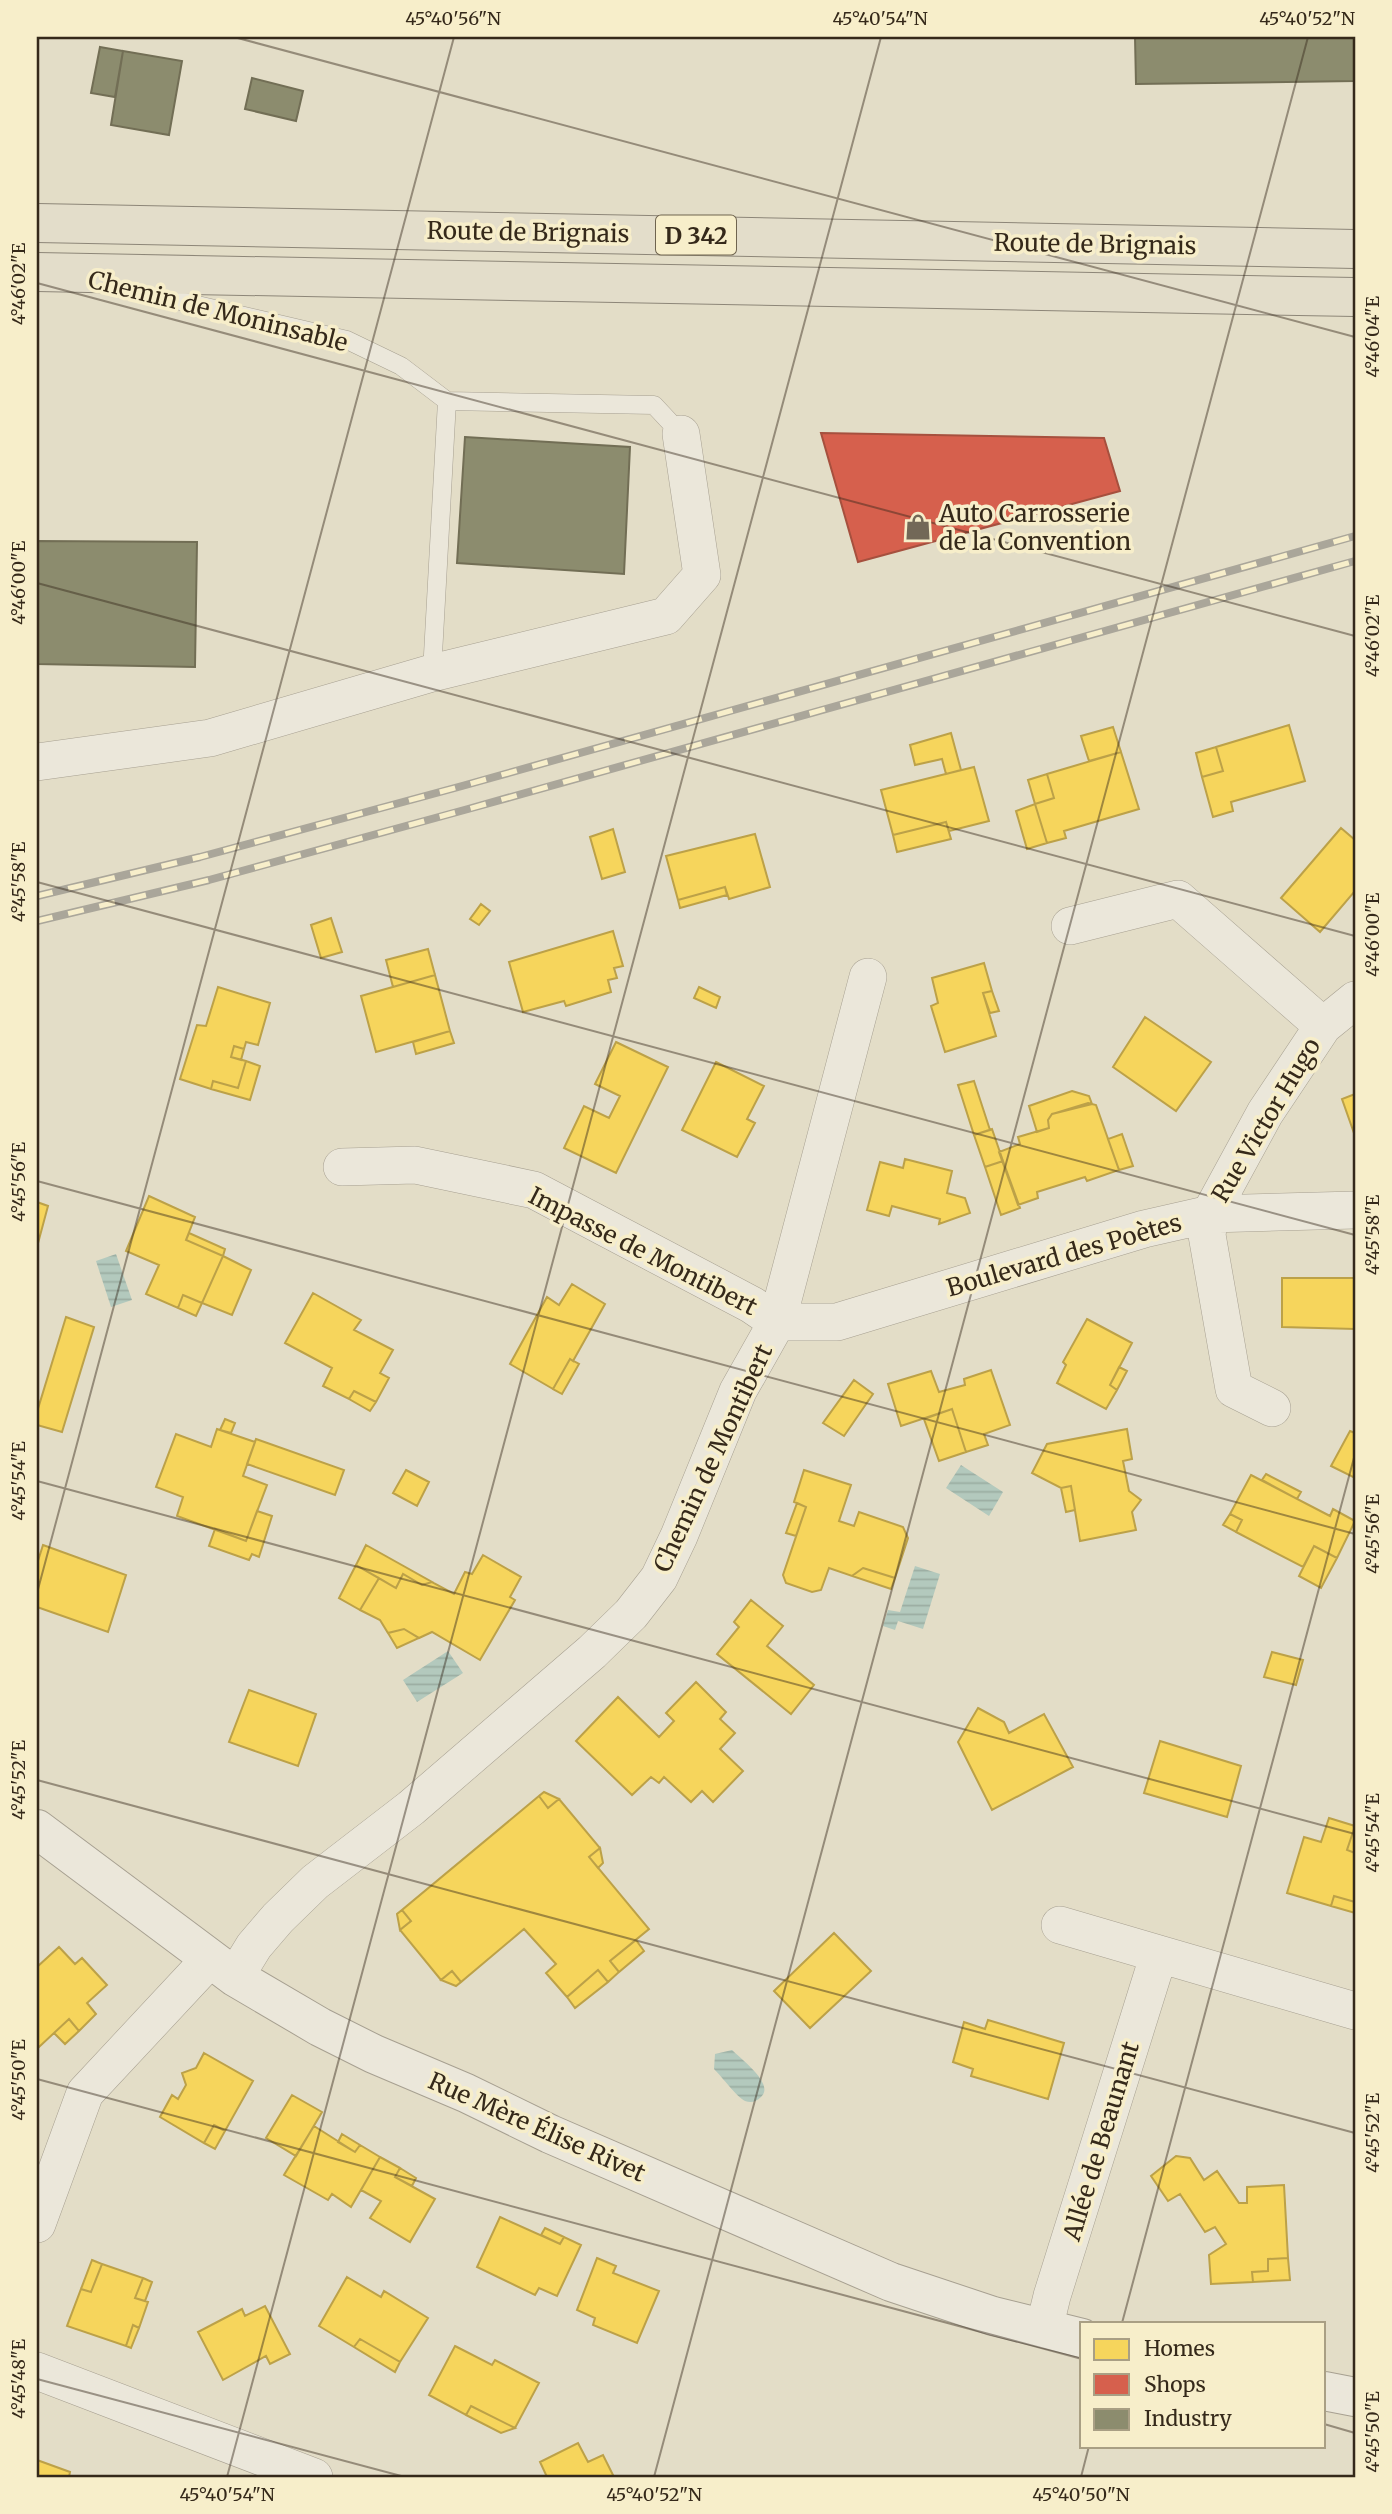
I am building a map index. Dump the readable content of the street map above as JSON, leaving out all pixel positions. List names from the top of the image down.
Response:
{
  "streets": {
    "main road": ["Route de Brignais", "D 342"],
    "street": [
      "Rue Victor Hugo",
      "Impasse de Montibert",
      "Boulevard des Poètes",
      "Chemin de Montibert",
      "Rue Mère Élise Rivet",
      "Allée de Beaunant"
    ],
    "lane": ["Chemin de Moninsable"]
  },
  "crossings": [
    ["Route de Brignais", "Chemin de Moninsable"],
    ["Rue Victor Hugo", "Boulevard des Poètes"],
    ["Impasse de Montibert", "Boulevard des Poètes"],
    ["Impasse de Montibert", "Chemin de Montibert"],
    ["Boulevard des Poètes", "Chemin de Montibert"],
    ["Chemin de Montibert", "Rue Mère Élise Rivet"],
    ["Rue Mère Élise Rivet", "Allée de Beaunant"]
  ],
  "places": {
    "shop": ["Auto Carrosserie de la Convention"]
  },
  "legend": ["Homes", "Shops", "Industry"],
  "coordinates": [
    "45°40'56\"N",
    "45°40'54\"N",
    "45°40'52\"N",
    "4°46'02\"E",
    "4°46'04\"E",
    "4°46'00\"E",
    "4°45'58\"E",
    "4°45'56\"E",
    "4°45'54\"E",
    "4°45'52\"E",
    "4°45'50\"E",
    "4°45'48\"E",
    "45°40'50\"N"
  ]
}
